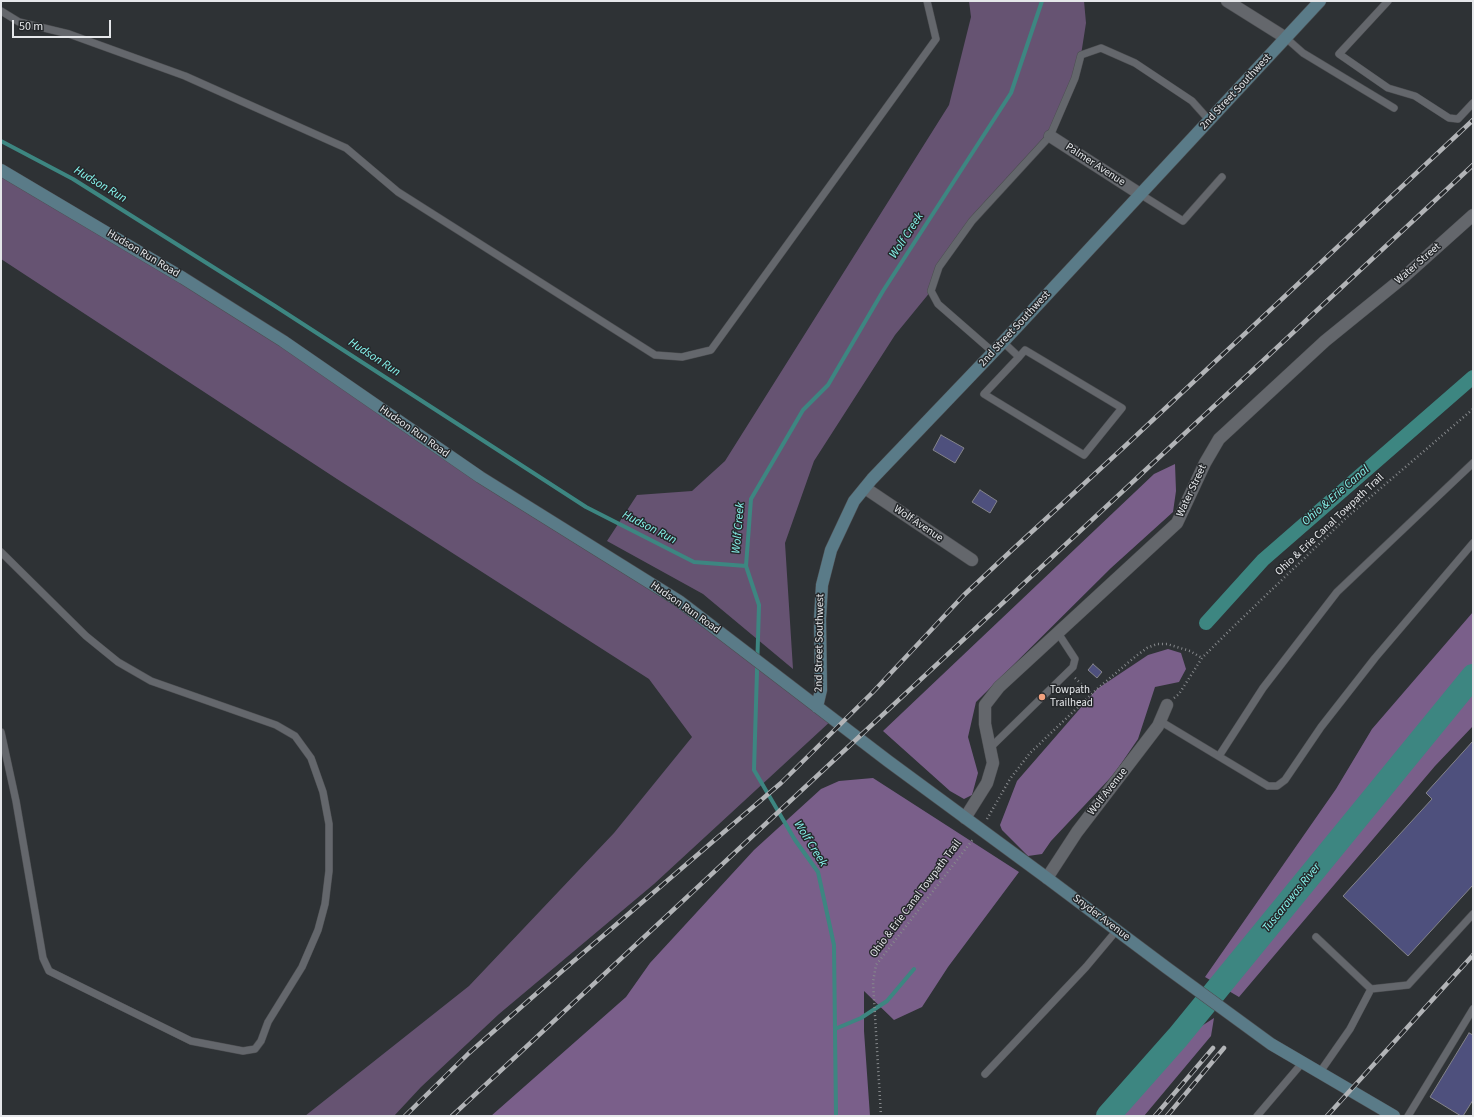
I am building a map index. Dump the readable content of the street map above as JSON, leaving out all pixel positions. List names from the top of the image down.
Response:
{
  "streets": {
    "main road": ["2nd Street Southwest", "Hudson Run Road", "Snyder Avenue"],
    "street": ["Palmer Avenue", "Water Street", "Wolf Avenue"],
    "path": ["Ohio & Erie Canal Towpath Trail"]
  },
  "crossings": [
    ["2nd Street Southwest", "Palmer Avenue"],
    ["2nd Street Southwest", "Hudson Run Road"],
    ["2nd Street Southwest", "Wolf Avenue"],
    ["2nd Street Southwest", "Snyder Avenue"],
    ["Hudson Run Road", "Snyder Avenue"],
    ["Water Street", "Snyder Avenue"],
    ["Wolf Avenue", "Ohio & Erie Canal Towpath Trail"],
    ["Wolf Avenue", "Snyder Avenue"]
  ],
  "water": [
    "Hudson Run",
    "Wolf Creek",
    "Ohio & Erie Canal",
    "Tuscarawas River"
  ],
  "places": ["Towpath Trailhead"],
  "scale_bar": "50 m"
}
